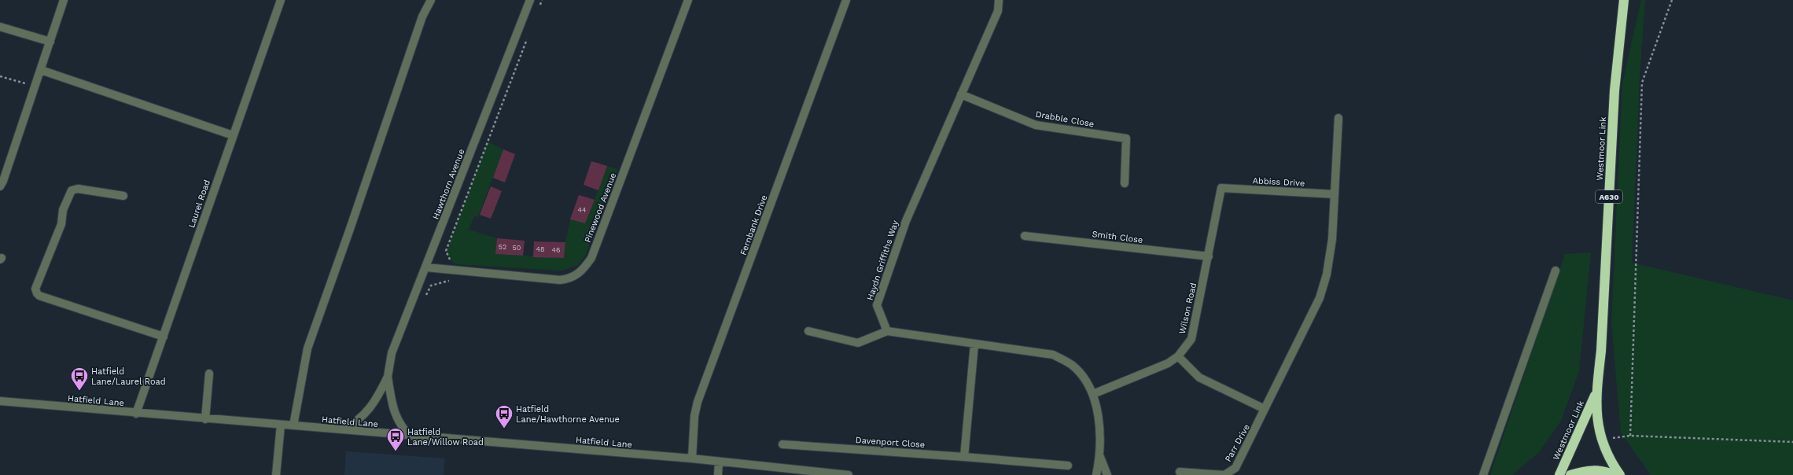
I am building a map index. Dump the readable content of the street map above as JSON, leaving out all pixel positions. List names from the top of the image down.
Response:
{
  "streets": {
    "highway": ["Westmoor Link", "A630"],
    "street": [
      "Drabble Close",
      "Abbiss Drive",
      "Hawthorn Avenue",
      "Laurel Road",
      "Pinewood Avenue",
      "Fernbank Drive",
      "Smith Close",
      "Haydn Griffiths Way",
      "Wilson Road",
      "Hatfield Lane",
      "Davenport Close",
      "Parr Drive"
    ]
  },
  "crossings": [
    ["Drabble Close", "Haydn Griffiths Way"],
    ["Abbiss Drive", "Wilson Road"],
    ["Abbiss Drive", "Parr Drive"],
    ["Hawthorn Avenue", "Pinewood Avenue"],
    ["Hawthorn Avenue", "Hatfield Lane"],
    ["Laurel Road", "Hatfield Lane"],
    ["Fernbank Drive", "Hatfield Lane"],
    ["Smith Close", "Wilson Road"]
  ],
  "places": {
    "bus stop": ["Hatfield Lane/Laurel Road", "Hatfield Lane/Hawthorne Avenue", "Hatfield Lane/Willow Road"]
  },
  "house_numbers": [
    "44",
    "52",
    "50",
    "48",
    "46"
  ]
}
